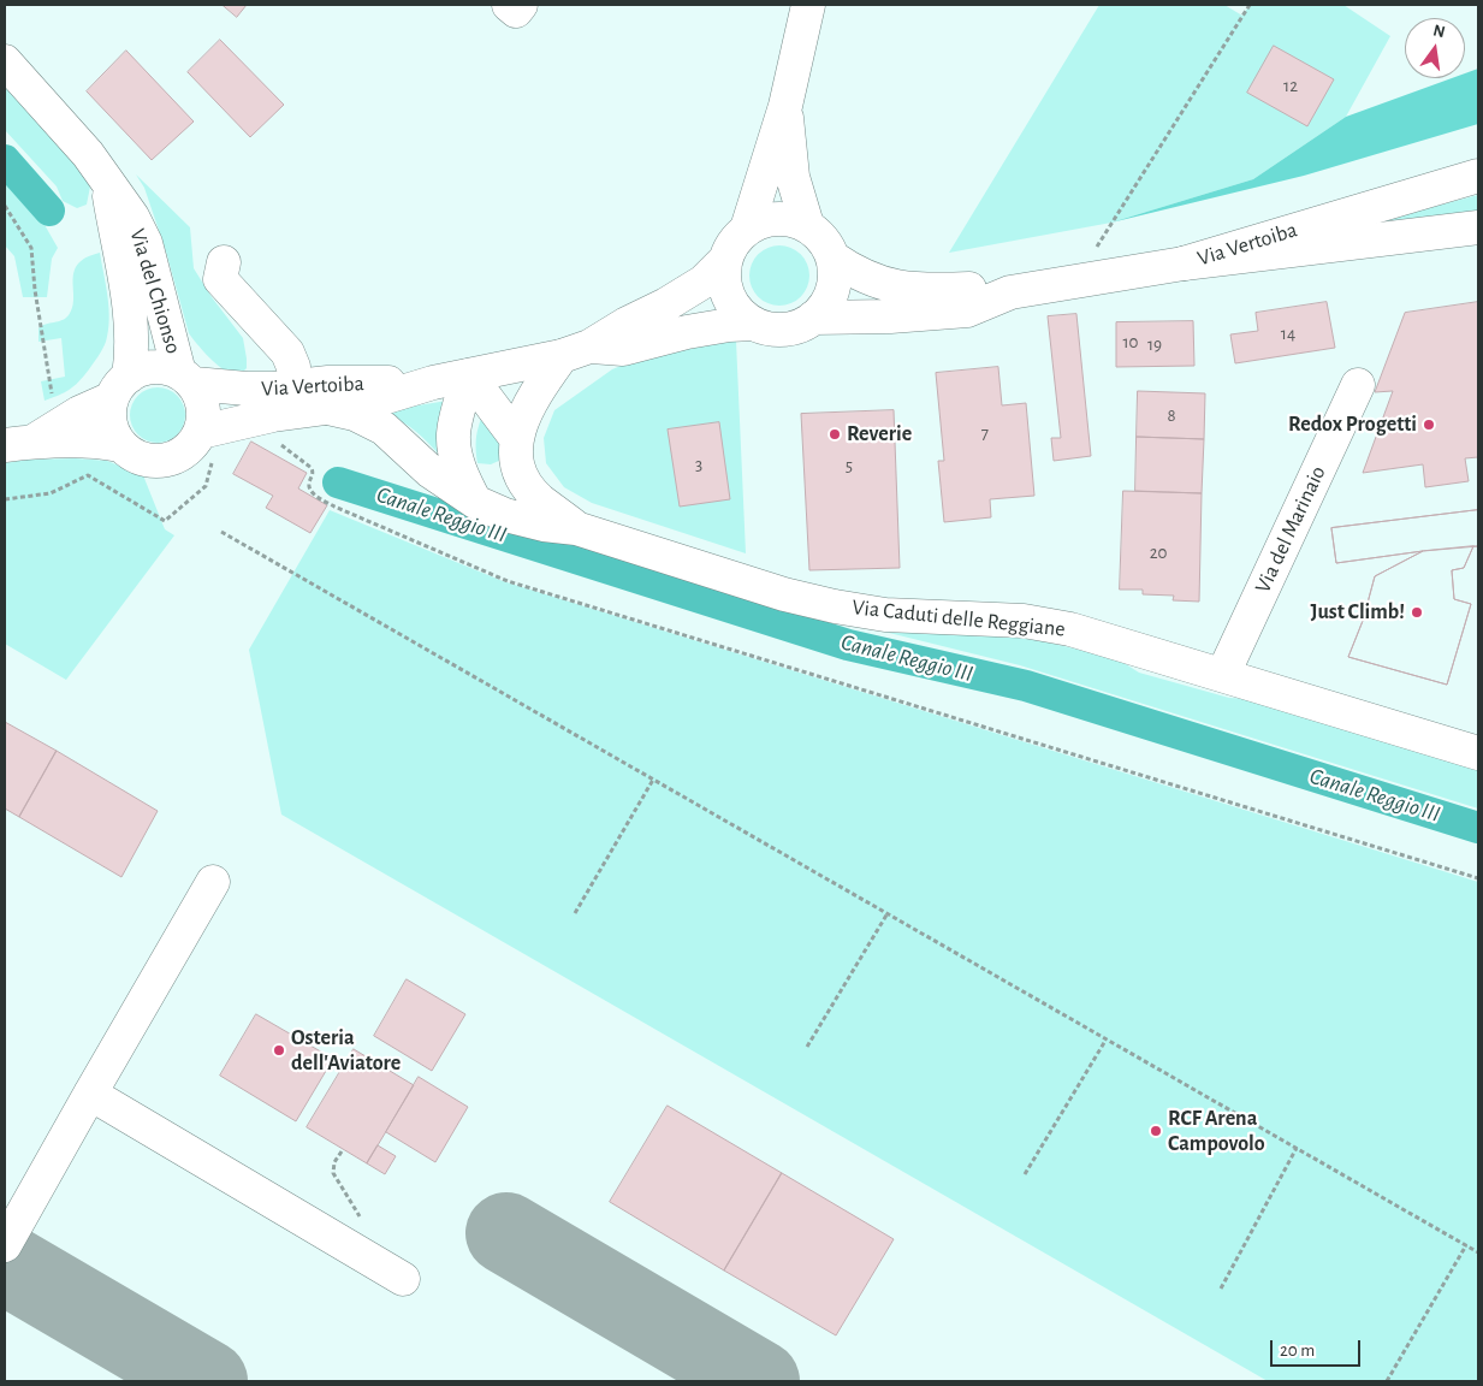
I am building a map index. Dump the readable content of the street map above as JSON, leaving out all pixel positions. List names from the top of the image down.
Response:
{
  "streets": {
    "main road": [
      "Via Vertoiba",
      "Via del Chionso",
      "Via del Marinaio",
      "Via Caduti delle Reggiane"
    ]
  },
  "crossings": [
    ["Via Vertoiba", "Via del Chionso"],
    ["Via Vertoiba", "Via Caduti delle Reggiane"],
    ["Via del Marinaio", "Via Caduti delle Reggiane"]
  ],
  "water": ["Canale Reggio III"],
  "places": [
    "Redox Progetti",
    "Reverie",
    "Just Climb!",
    "Osteria dell'Aviatore",
    "RCF Arena Campovolo"
  ],
  "house_numbers": [
    "12",
    "14",
    "10",
    "19",
    "8",
    "7",
    "3",
    "5",
    "20"
  ],
  "scale_bar": "20 m",
  "north": "top"
}
